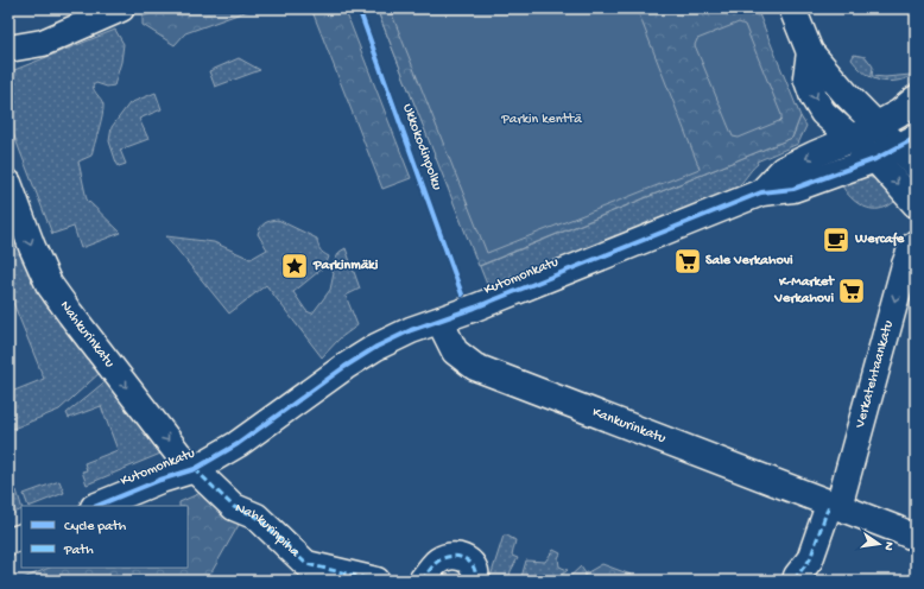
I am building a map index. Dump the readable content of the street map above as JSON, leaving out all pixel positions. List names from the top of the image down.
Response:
{
  "streets": {
    "street": [
      "Kutomonkatu",
      "Nahkurinkatu",
      "Verkatehtaankatu",
      "Kankurinkatu",
      "Nahkurinpiha"
    ],
    "cycle path": ["Ukkokodinpolku"]
  },
  "crossings": [
    ["Kutomonkatu", "Nahkurinkatu"],
    ["Kutomonkatu", "Kankurinkatu"],
    ["Kutomonkatu", "Nahkurinpiha"],
    ["Nahkurinkatu", "Nahkurinpiha"],
    ["Verkatehtaankatu", "Kankurinkatu"]
  ],
  "one_way": ["Nahkurinkatu", "Verkatehtaankatu"],
  "parks": ["Parkin kenttä"],
  "places": {
    "cafe": ["Wercafe"],
    "supermarket": ["Sale Verkahovi", "K-Market Verkahovi"],
    "place": ["Parkinmäki"]
  },
  "legend": ["Cycle path", "Path"],
  "north": "right"
}
